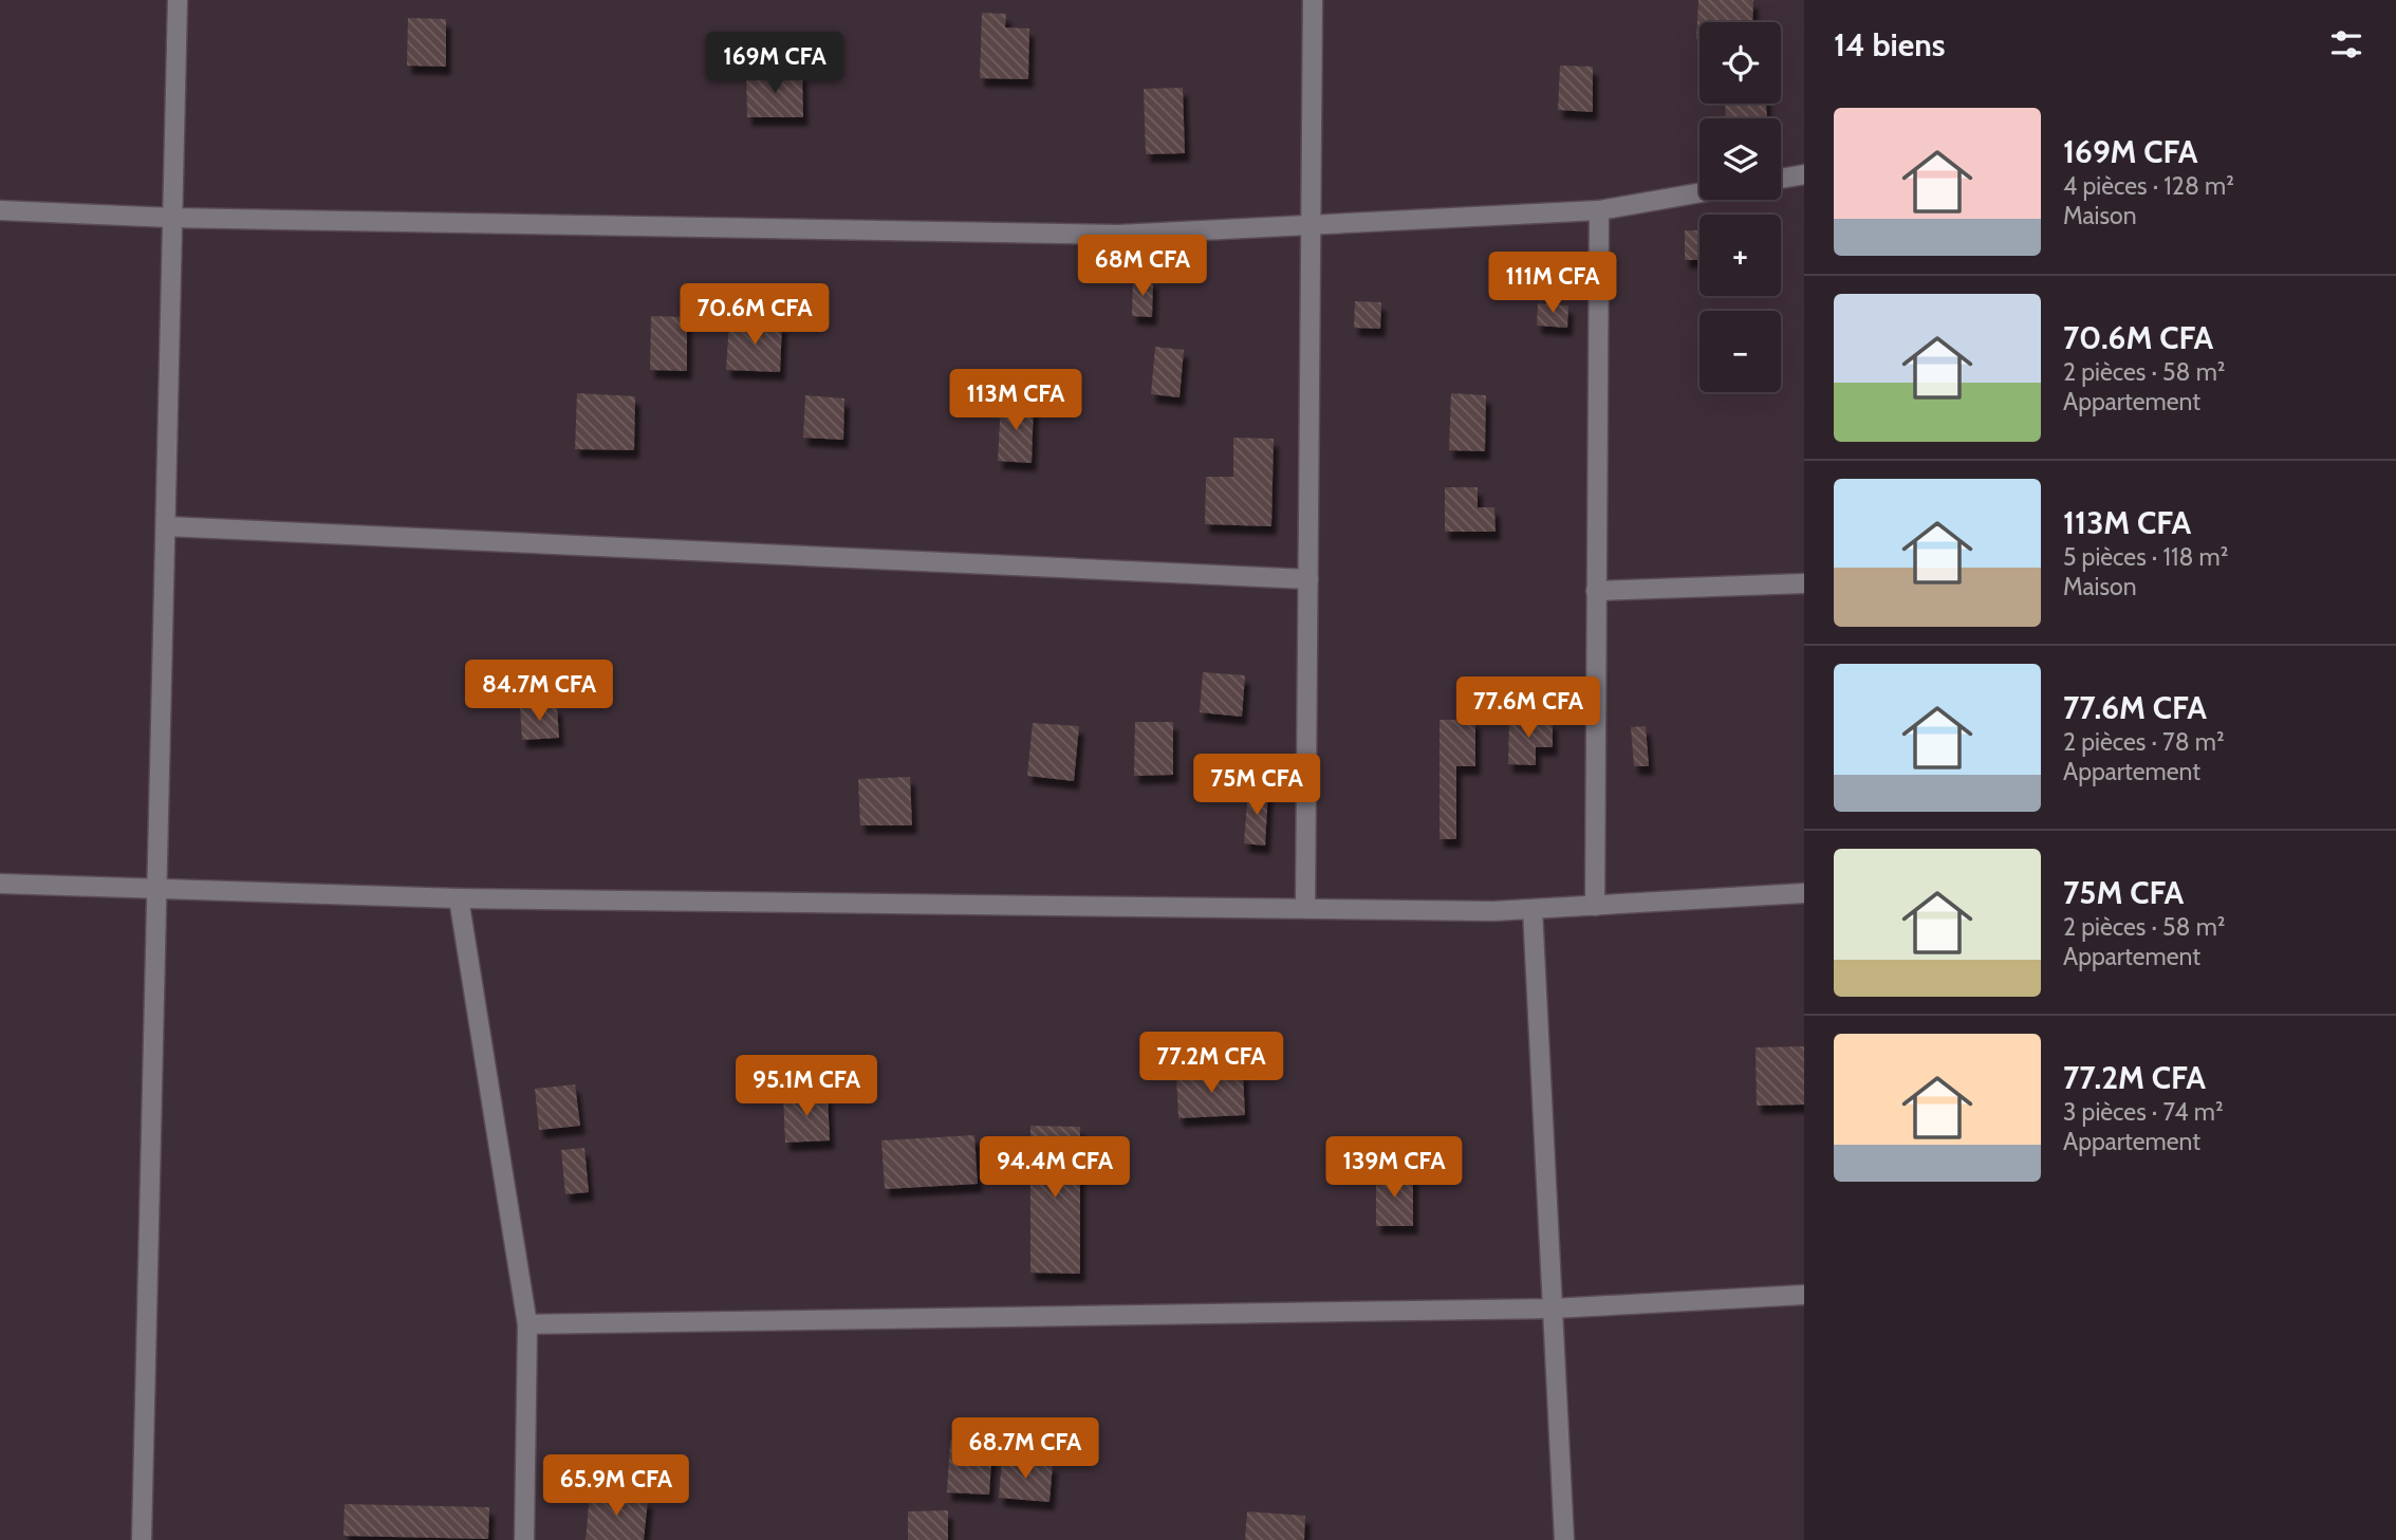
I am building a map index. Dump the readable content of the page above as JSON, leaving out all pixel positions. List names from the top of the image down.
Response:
{
  "page": {
    "heading": "14 biens",
    "map_buttons": ["+", "−"],
    "price": [
      "169M CFA",
      "68M CFA",
      "111M CFA",
      "70.6M CFA",
      "113M CFA",
      "84.7M CFA",
      "77.6M CFA",
      "75M CFA",
      "77.2M CFA",
      "95.1M CFA",
      "94.4M CFA",
      "139M CFA",
      "68.7M CFA",
      "65.9M CFA"
    ],
    "list": [
      {
        "name": "169M CFA",
        "note": "4 pièces · 128 m² · Maison"
      },
      {
        "name": "70.6M CFA",
        "note": "2 pièces · 58 m² · Appartement"
      },
      {
        "name": "113M CFA",
        "note": "5 pièces · 118 m² · Maison"
      },
      {
        "name": "77.6M CFA",
        "note": "2 pièces · 78 m² · Appartement"
      },
      {
        "name": "75M CFA",
        "note": "2 pièces · 58 m² · Appartement"
      },
      {
        "name": "77.2M CFA",
        "note": "3 pièces · 74 m² · Appartement"
      }
    ]
  }
}
